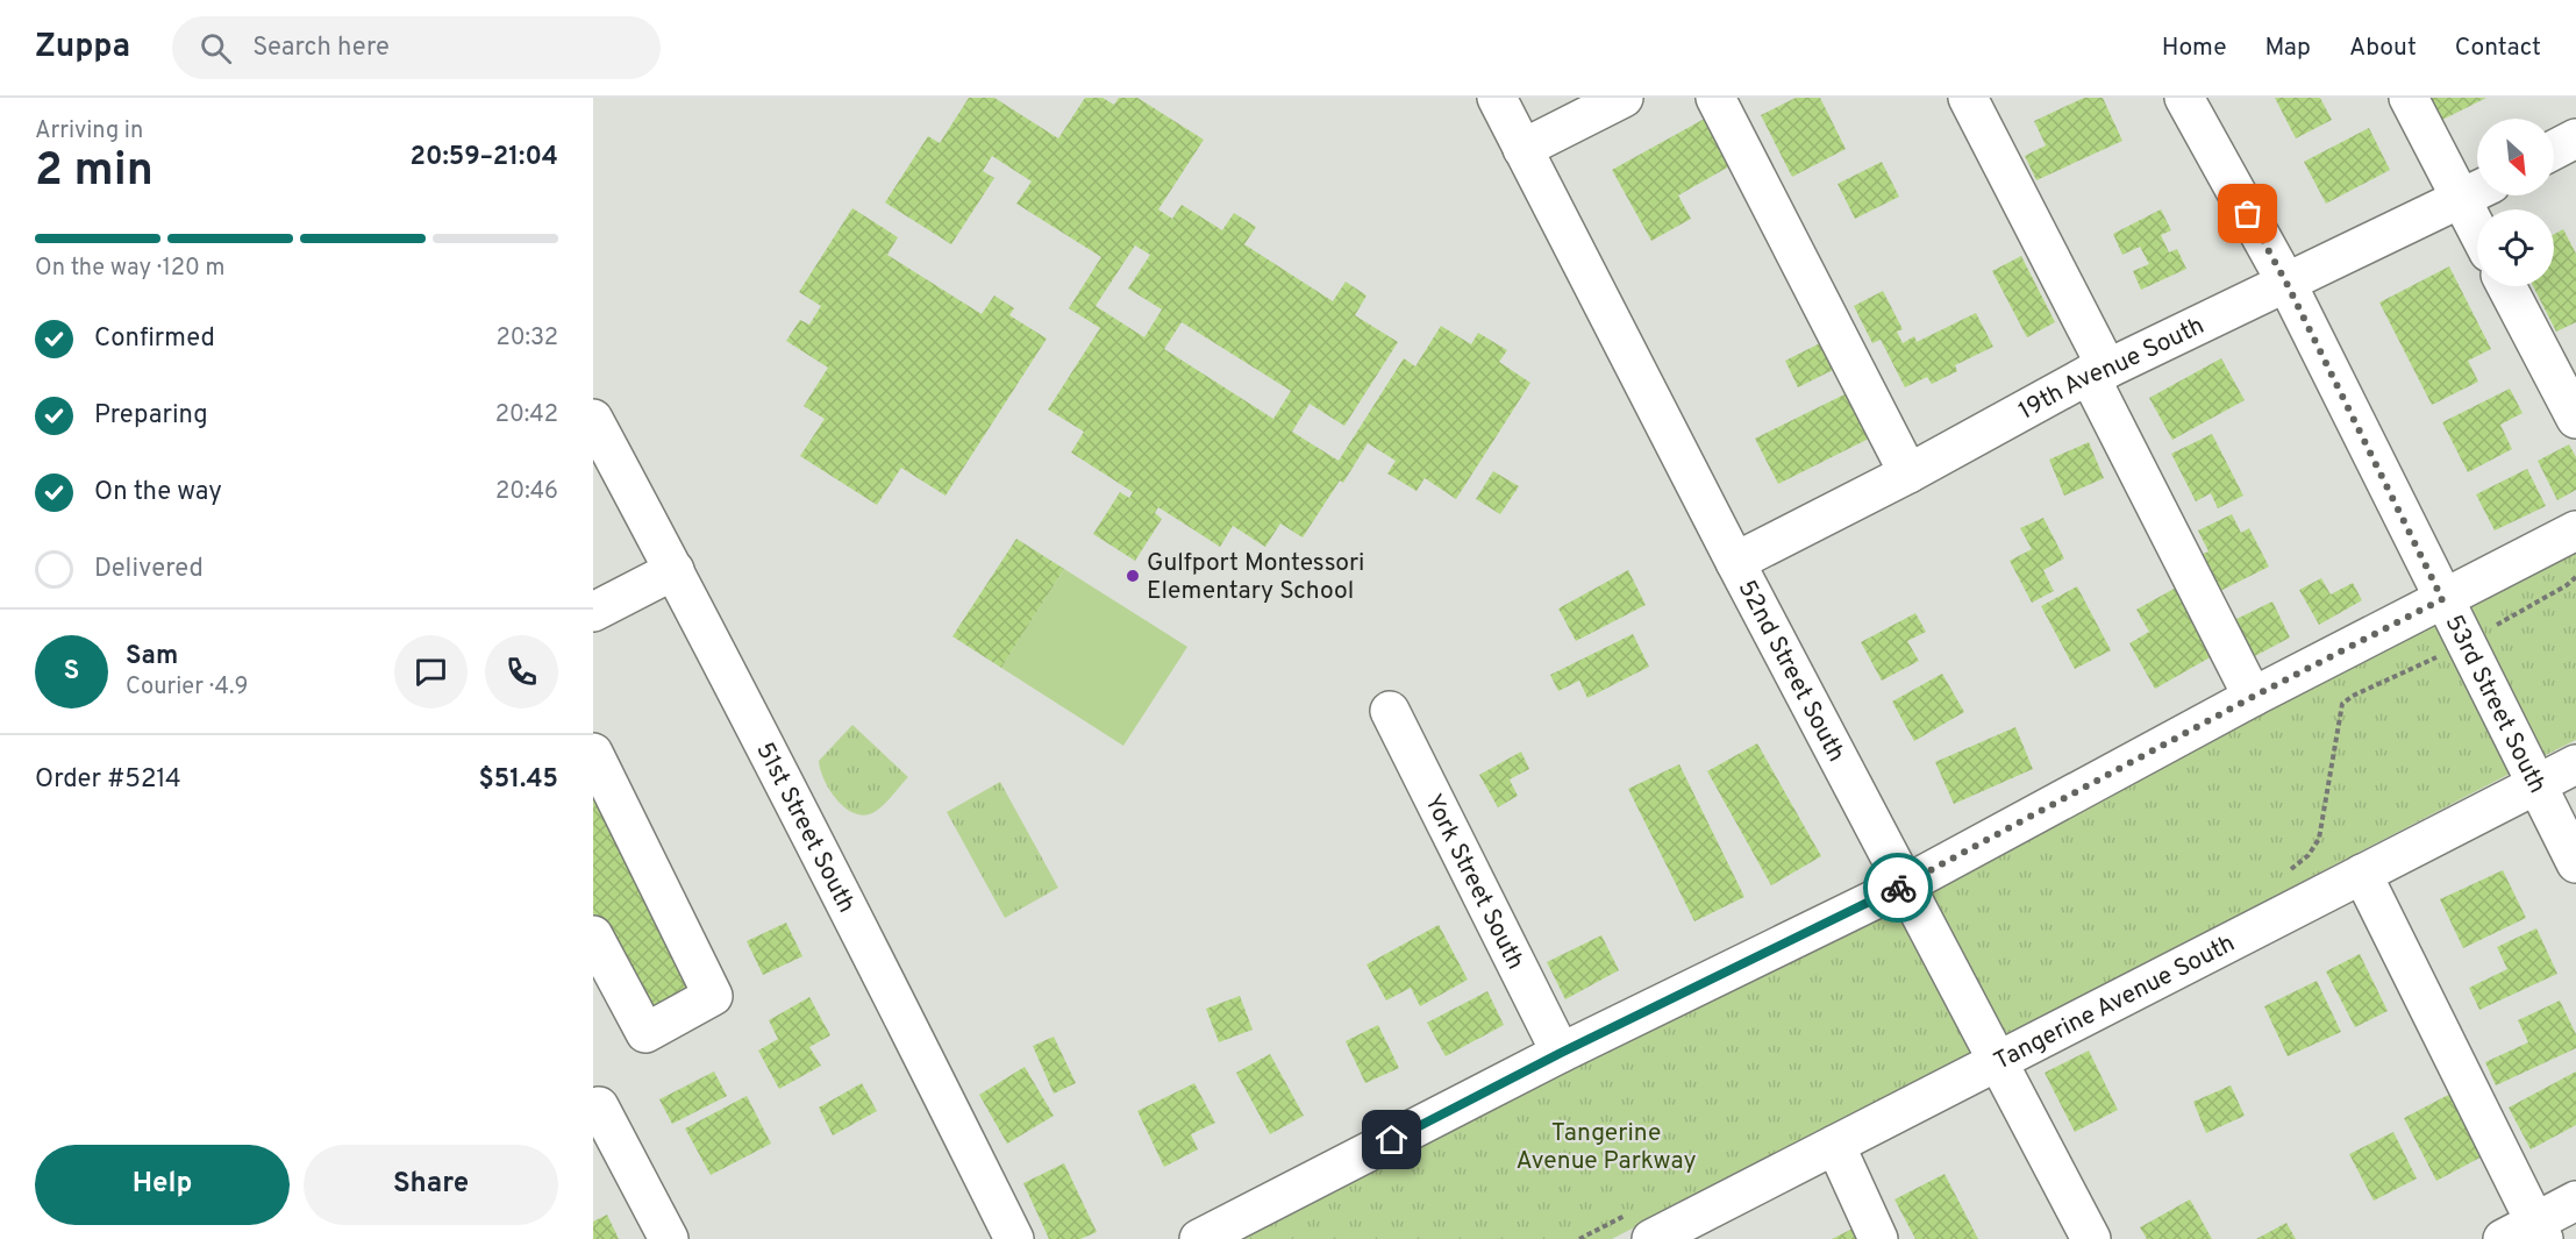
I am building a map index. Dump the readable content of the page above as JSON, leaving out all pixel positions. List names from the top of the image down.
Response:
{
  "streets": {
    "street": [
      "19th Avenue South",
      "52nd Street South",
      "53rd Street South",
      "51st Street South",
      "York Street South",
      "Tangerine Avenue South"
    ]
  },
  "crossings": [
    ["19th Avenue South", "52nd Street South"],
    ["19th Avenue South", "53rd Street South"],
    ["52nd Street South", "Tangerine Avenue South"],
    ["53rd Street South", "Tangerine Avenue South"]
  ],
  "parks": ["Tangerine Avenue Parkway"],
  "places": ["Gulfport Montessori Elementary School"],
  "north": "bottom right",
  "page": {
    "header": "Zuppa",
    "search": "Search here",
    "nav": [
      "Home",
      "Map",
      "About",
      "Contact"
    ],
    "heading": ["2 min", "Arriving in", "20:59–21:04"],
    "panel": [
      "Sam",
      "Courier · 4.9",
      "Order #5214",
      "$51.45"
    ],
    "bar": "On the way · 120 m",
    "list": [
      ["Confirmed", "20:32"],
      ["Preparing", "20:42"],
      ["On the way", "20:46"],
      "Delivered"
    ],
    "round": "S",
    "buttons": ["Help", "Share"]
  }
}
